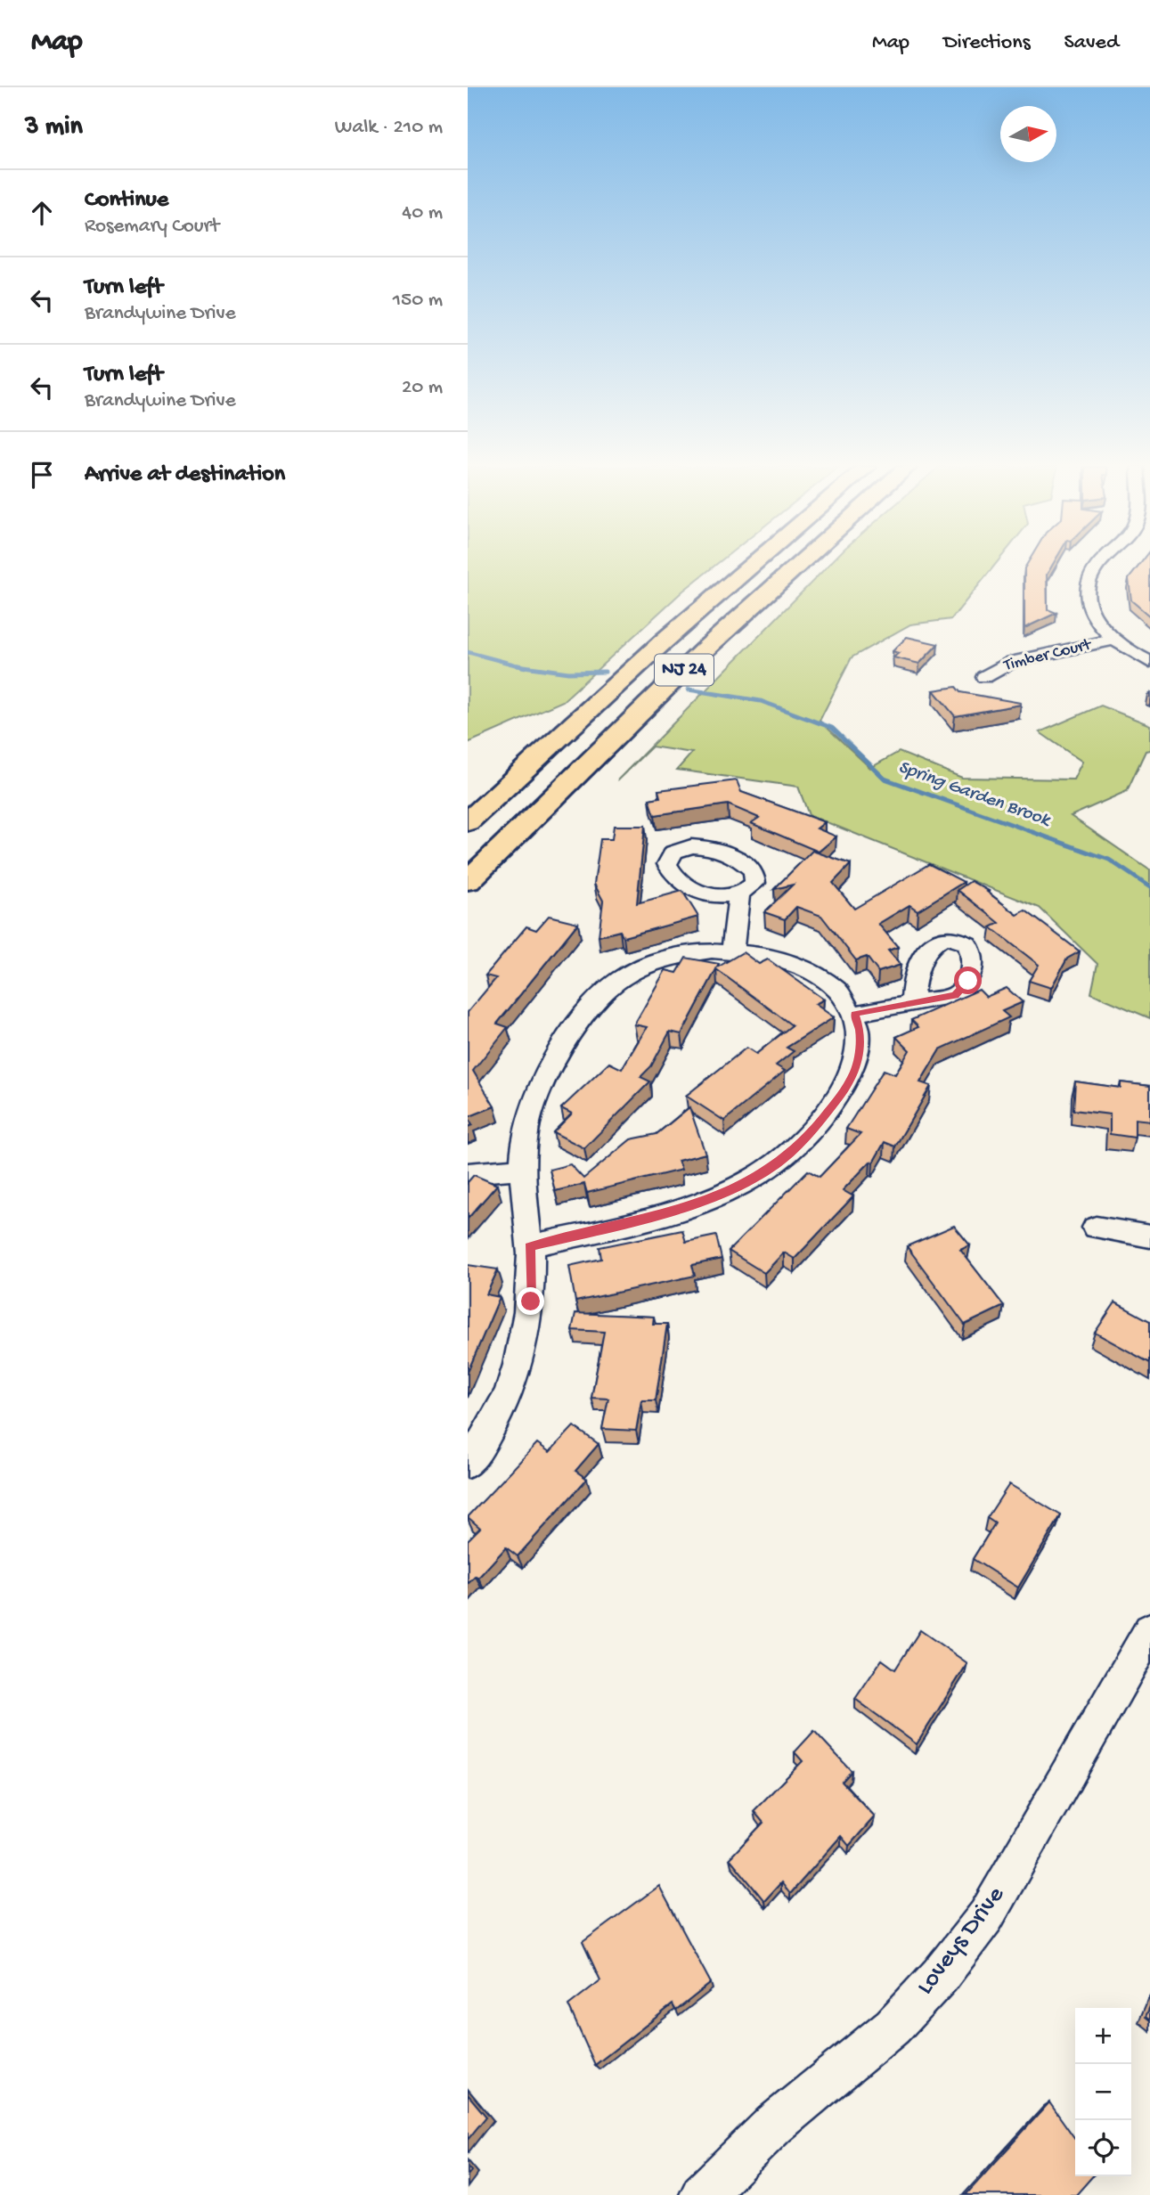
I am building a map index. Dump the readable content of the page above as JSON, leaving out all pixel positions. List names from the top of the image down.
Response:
{
  "streets": {
    "highway": ["NJ 24"],
    "street": ["Timber Court", "Loveys Drive"]
  },
  "water": ["Spring Garden Brook"],
  "north": "right",
  "page": {
    "header": "Map",
    "nav": ["Map", "Directions", "Saved"],
    "heading": ["3 min", "Walk · 210 m"],
    "list": [
      ["Continue", "Rosemary Court", "40 m"],
      ["Turn left", "Brandywine Drive", "150 m"],
      ["Turn left", "Brandywine Drive", "20 m"],
      "Arrive at destination"
    ],
    "map_buttons": ["+", "−"]
  }
}
